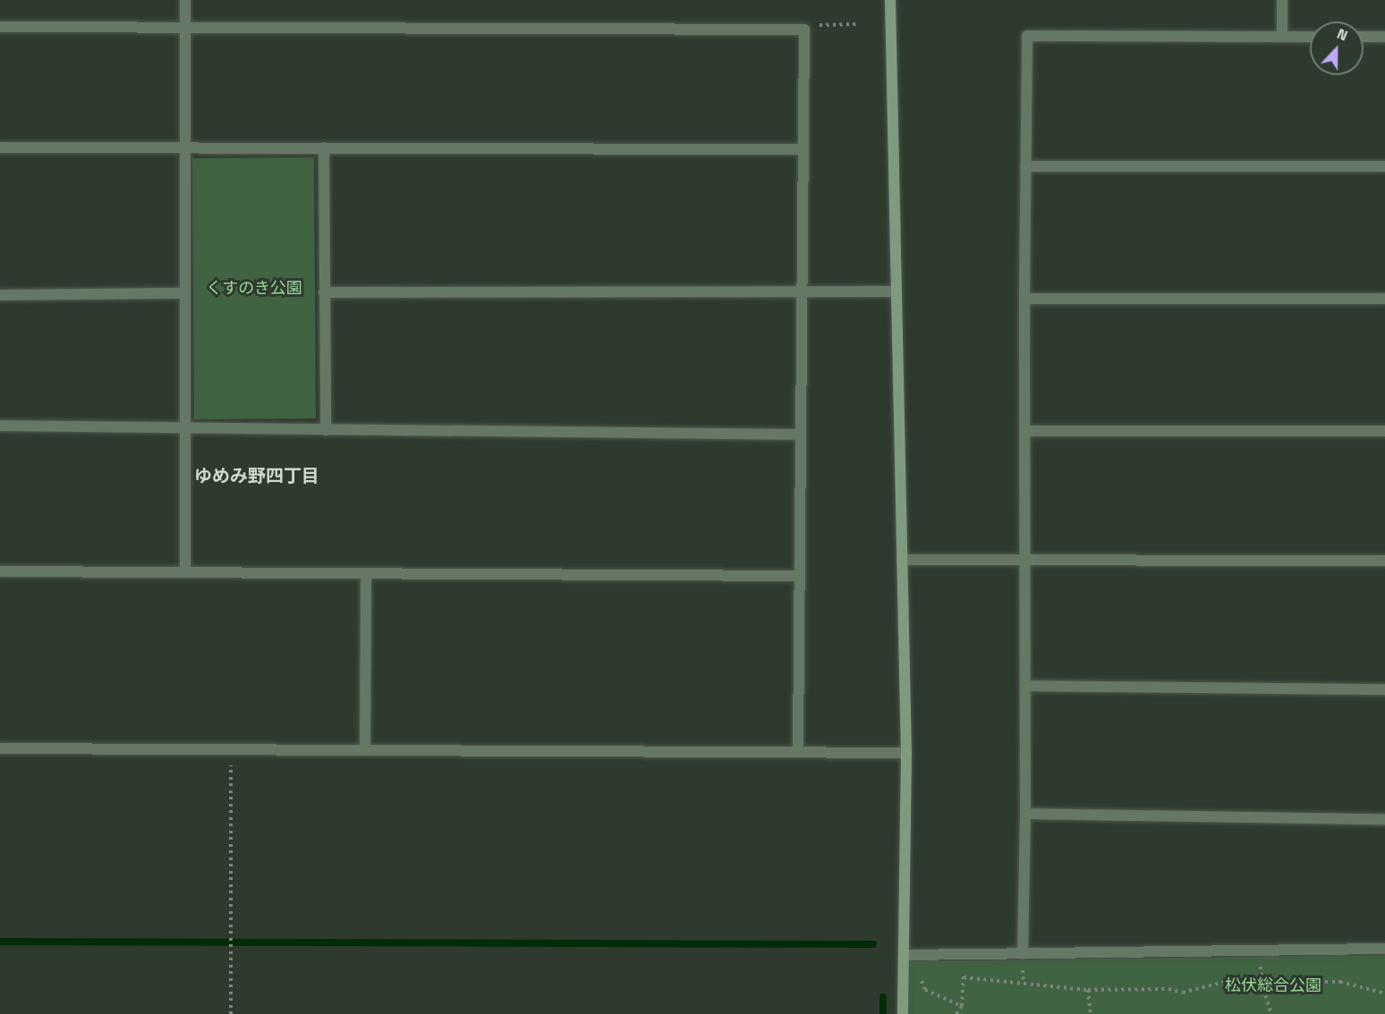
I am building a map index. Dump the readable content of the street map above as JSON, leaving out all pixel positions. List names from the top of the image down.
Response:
{
  "districts": ["ゆめみ野四丁目"],
  "parks": ["くすのき公園", "松伏総合公園"],
  "north": "top"
}
